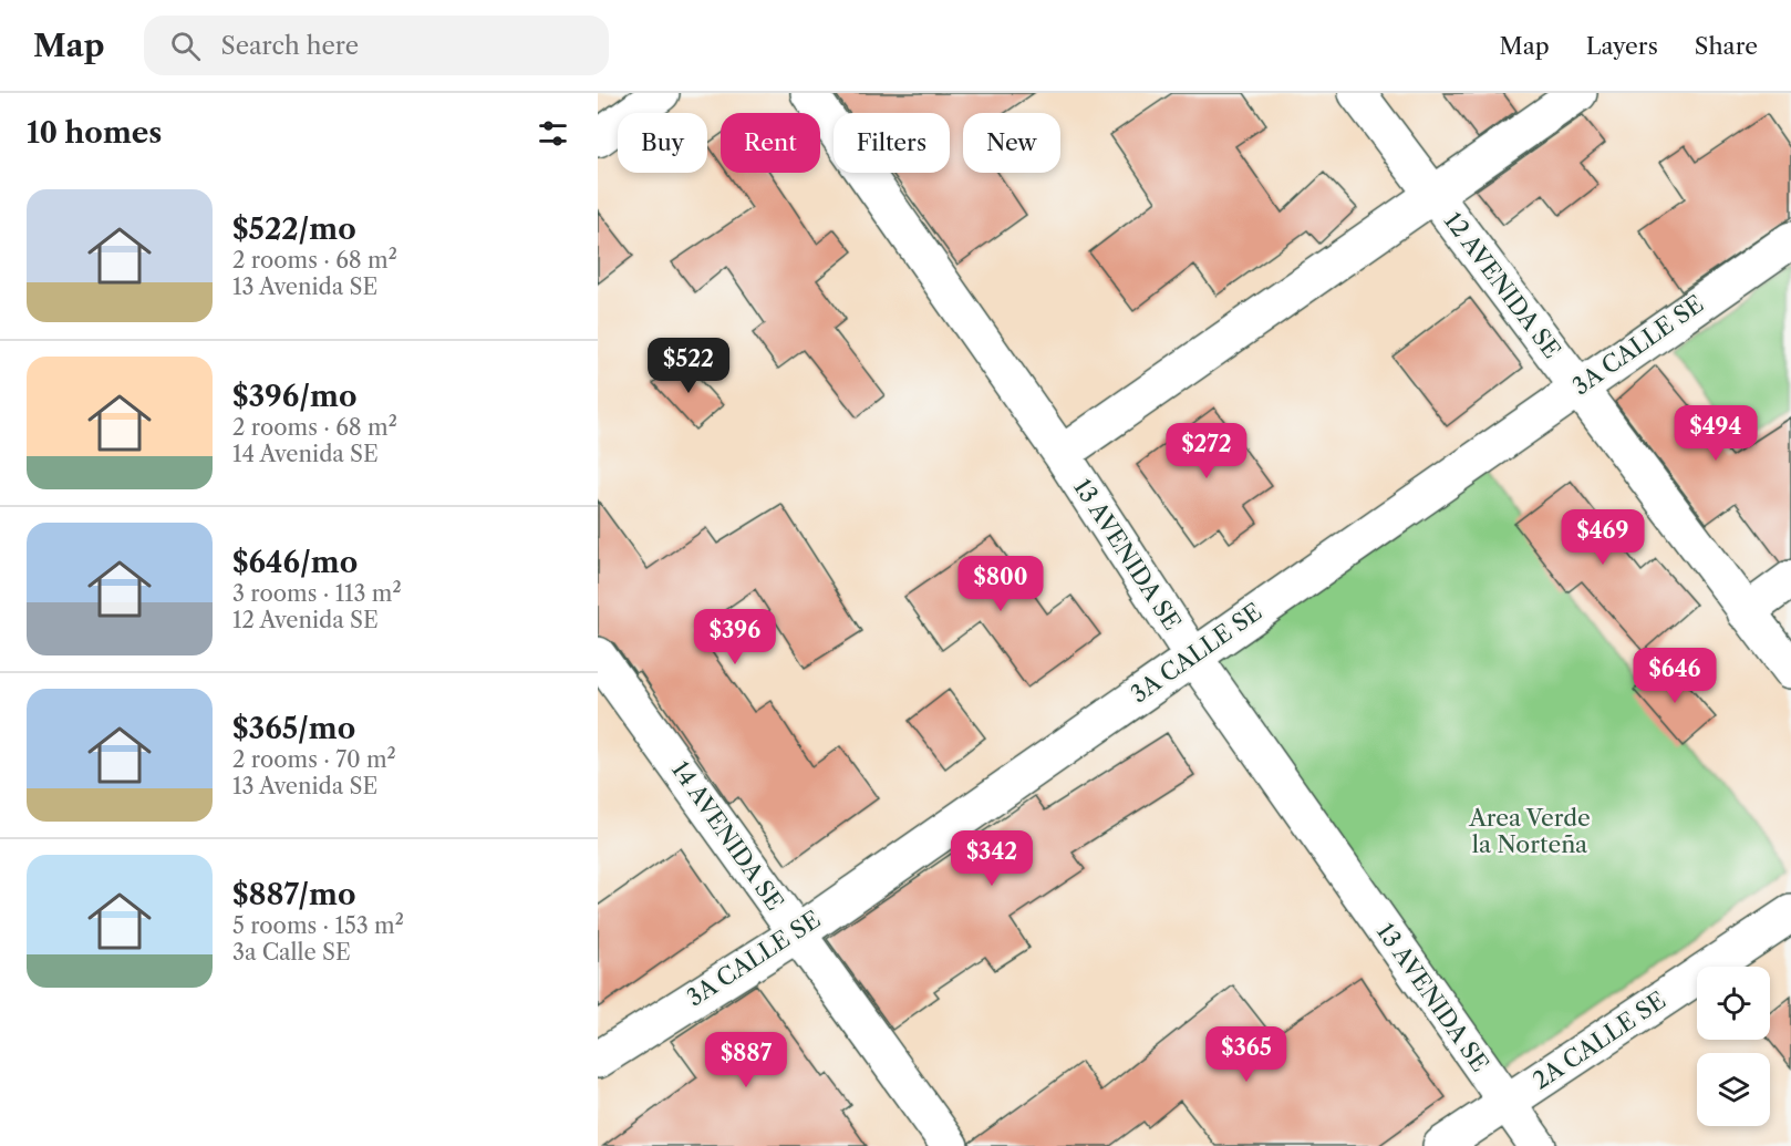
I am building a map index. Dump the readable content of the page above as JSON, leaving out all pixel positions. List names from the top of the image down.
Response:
{
  "streets": {
    "street": [
      "12 AVENIDA SE",
      "3A CALLE SE",
      "13 AVENIDA SE",
      "14 AVENIDA SE",
      "2A CALLE SE"
    ]
  },
  "crossings": [
    ["12 AVENIDA SE", "3A CALLE SE"],
    ["3A CALLE SE", "13 AVENIDA SE"],
    ["3A CALLE SE", "14 AVENIDA SE"],
    ["13 AVENIDA SE", "2A CALLE SE"]
  ],
  "parks": ["Area Verde la Norteña"],
  "page": {
    "header": "Map",
    "search": "Search here",
    "nav": ["Map", "Layers", "Share"],
    "heading": "10 homes",
    "chip": [
      "Buy",
      "Rent",
      "Filters",
      "New"
    ],
    "list": [
      {
        "name": "$522/mo",
        "note": "2 rooms · 68 m² · 13 Avenida SE"
      },
      {
        "name": "$396/mo",
        "note": "2 rooms · 68 m² · 14 Avenida SE"
      },
      {
        "name": "$646/mo",
        "note": "3 rooms · 113 m² · 12 Avenida SE"
      },
      {
        "name": "$365/mo",
        "note": "2 rooms · 70 m² · 13 Avenida SE"
      },
      {
        "name": "$887/mo",
        "note": "5 rooms · 153 m² · 3a Calle SE"
      }
    ],
    "price": [
      "$522",
      "$494",
      "$272",
      "$469",
      "$800",
      "$396",
      "$646",
      "$342",
      "$365",
      "$887"
    ]
  }
}
